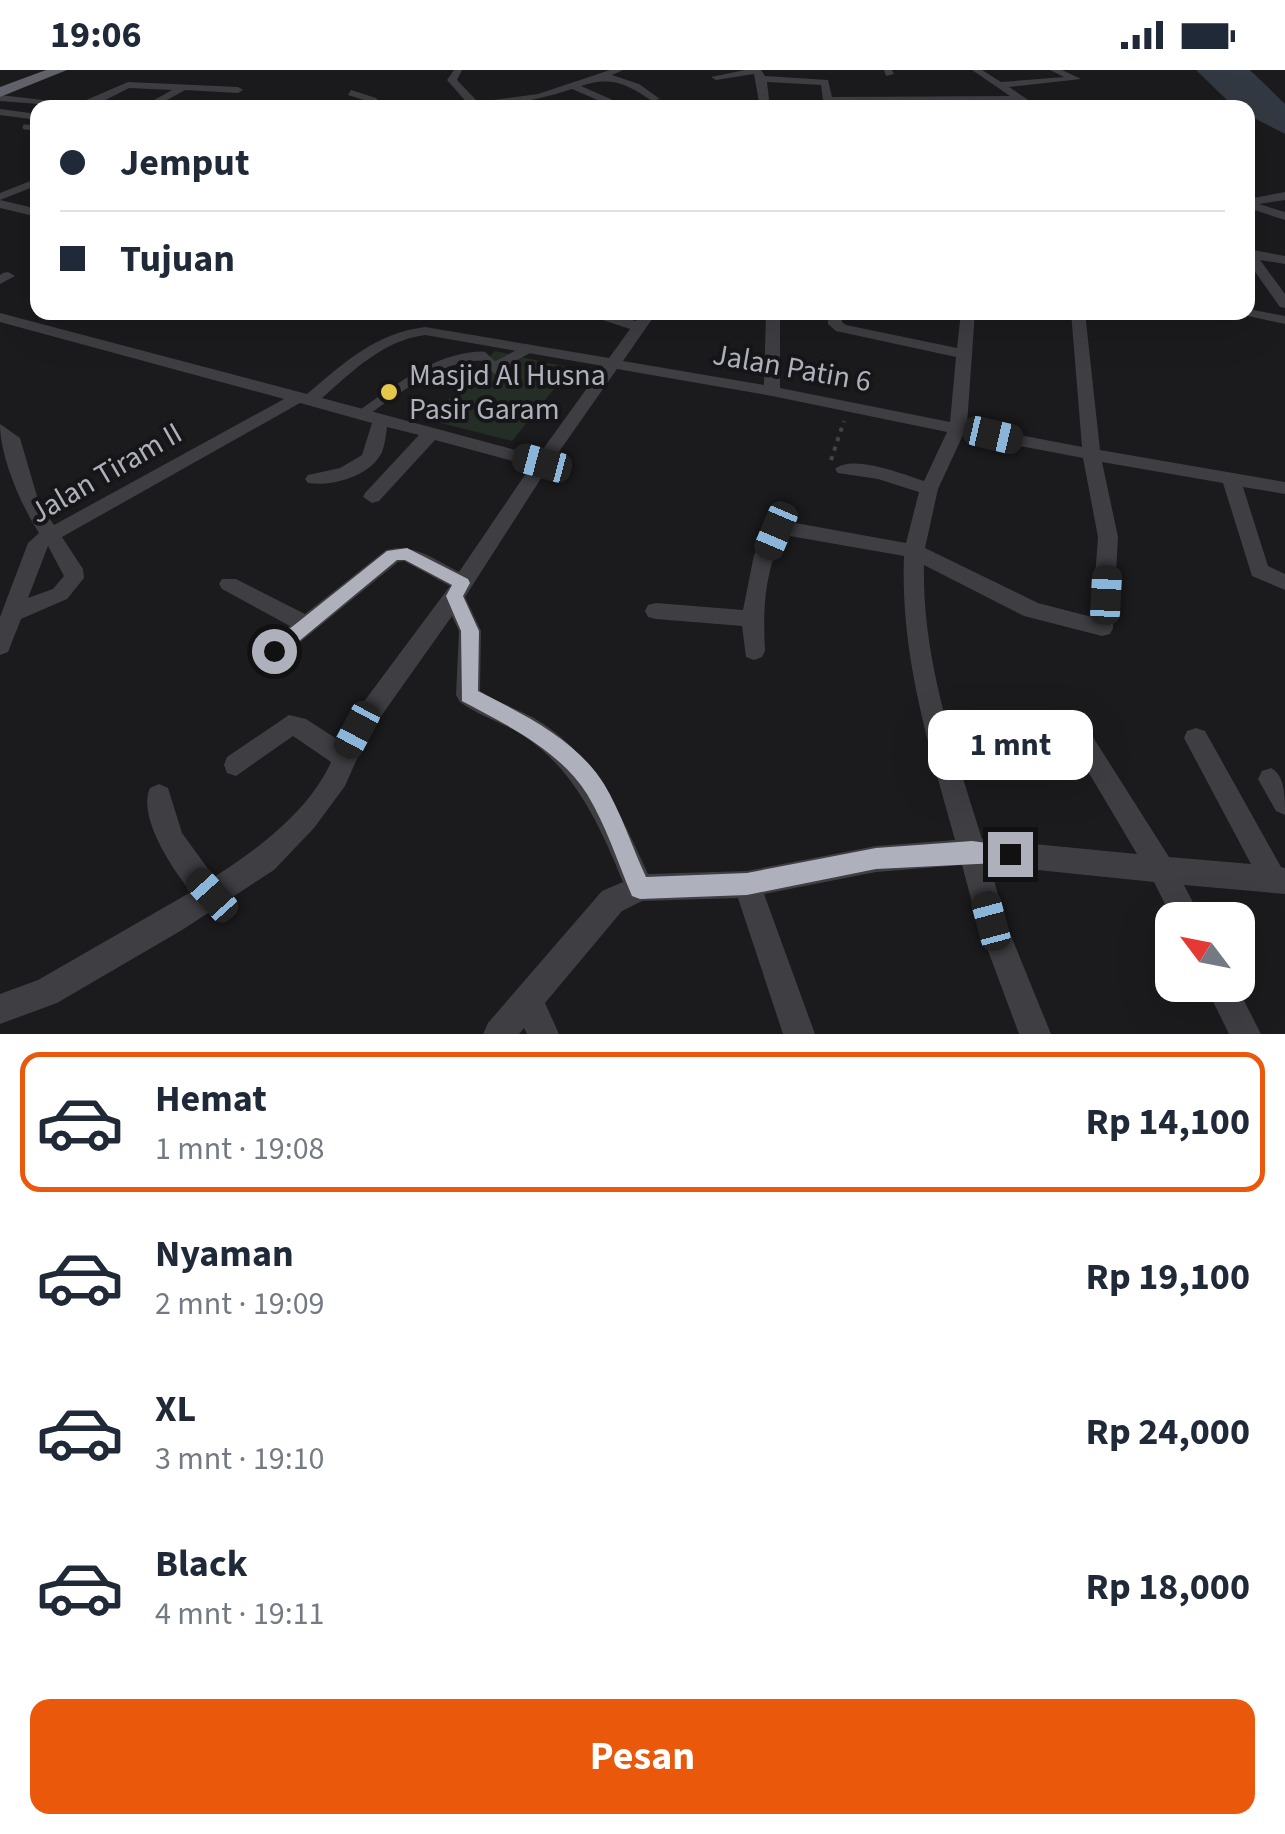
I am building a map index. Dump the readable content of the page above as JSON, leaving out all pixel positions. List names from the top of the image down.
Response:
{
  "streets": {
    "street": ["Jalan Patin 6", "Jalan Tiram II"]
  },
  "crossings": [
    ["Jalan Patin 6", "Jalan Tiram II"]
  ],
  "places": ["Masjid Al Husna Pasir Garam"],
  "north": "top left",
  "page": {
    "status": "19:06",
    "banner": ["Jemput", "Tujuan"],
    "bubble": "1 mnt",
    "list": [
      {
        "name": "Hemat",
        "note": "1 mnt · 19:08",
        "value": "Rp 14,100"
      },
      {
        "name": "Nyaman",
        "note": "2 mnt · 19:09",
        "value": "Rp 19,100"
      },
      {
        "name": "XL",
        "note": "3 mnt · 19:10",
        "value": "Rp 24,000"
      },
      {
        "name": "Black",
        "note": "4 mnt · 19:11",
        "value": "Rp 18,000"
      }
    ],
    "buttons": "Pesan"
  }
}
